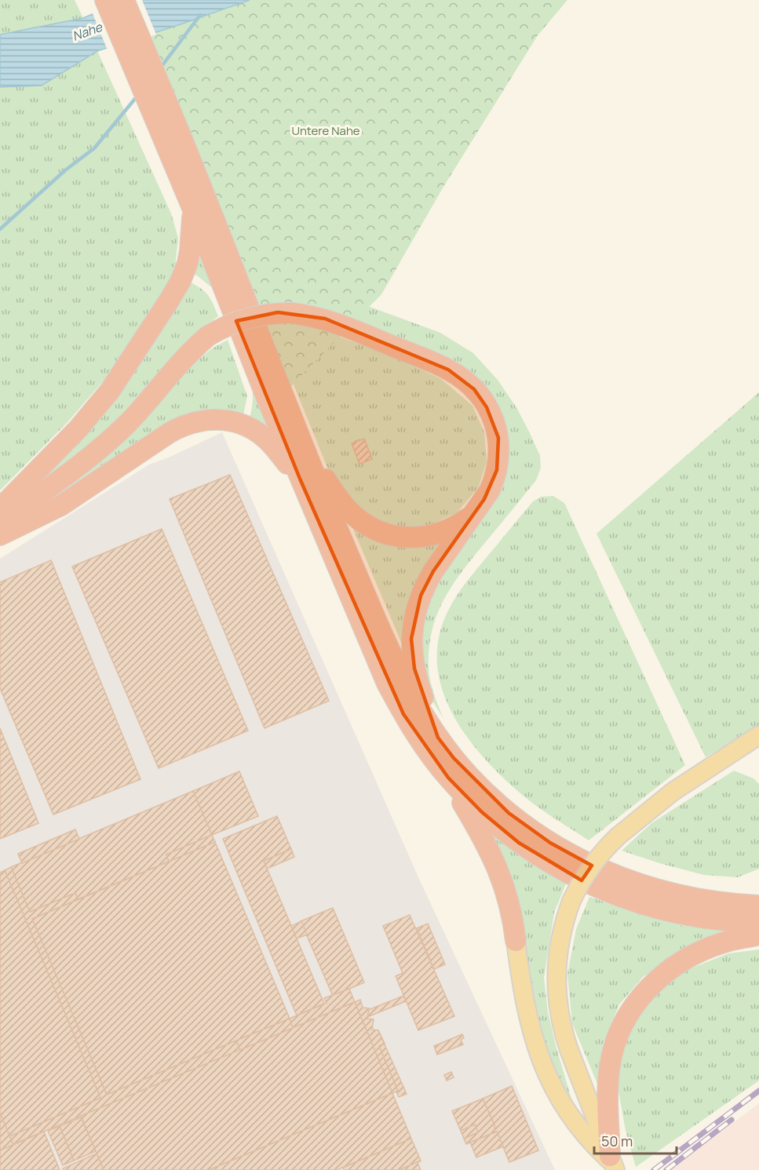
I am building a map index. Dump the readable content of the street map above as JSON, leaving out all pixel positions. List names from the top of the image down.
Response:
{
  "water": ["Nahe"],
  "parks": ["Untere Nahe"],
  "scale_bar": "50 m"
}
